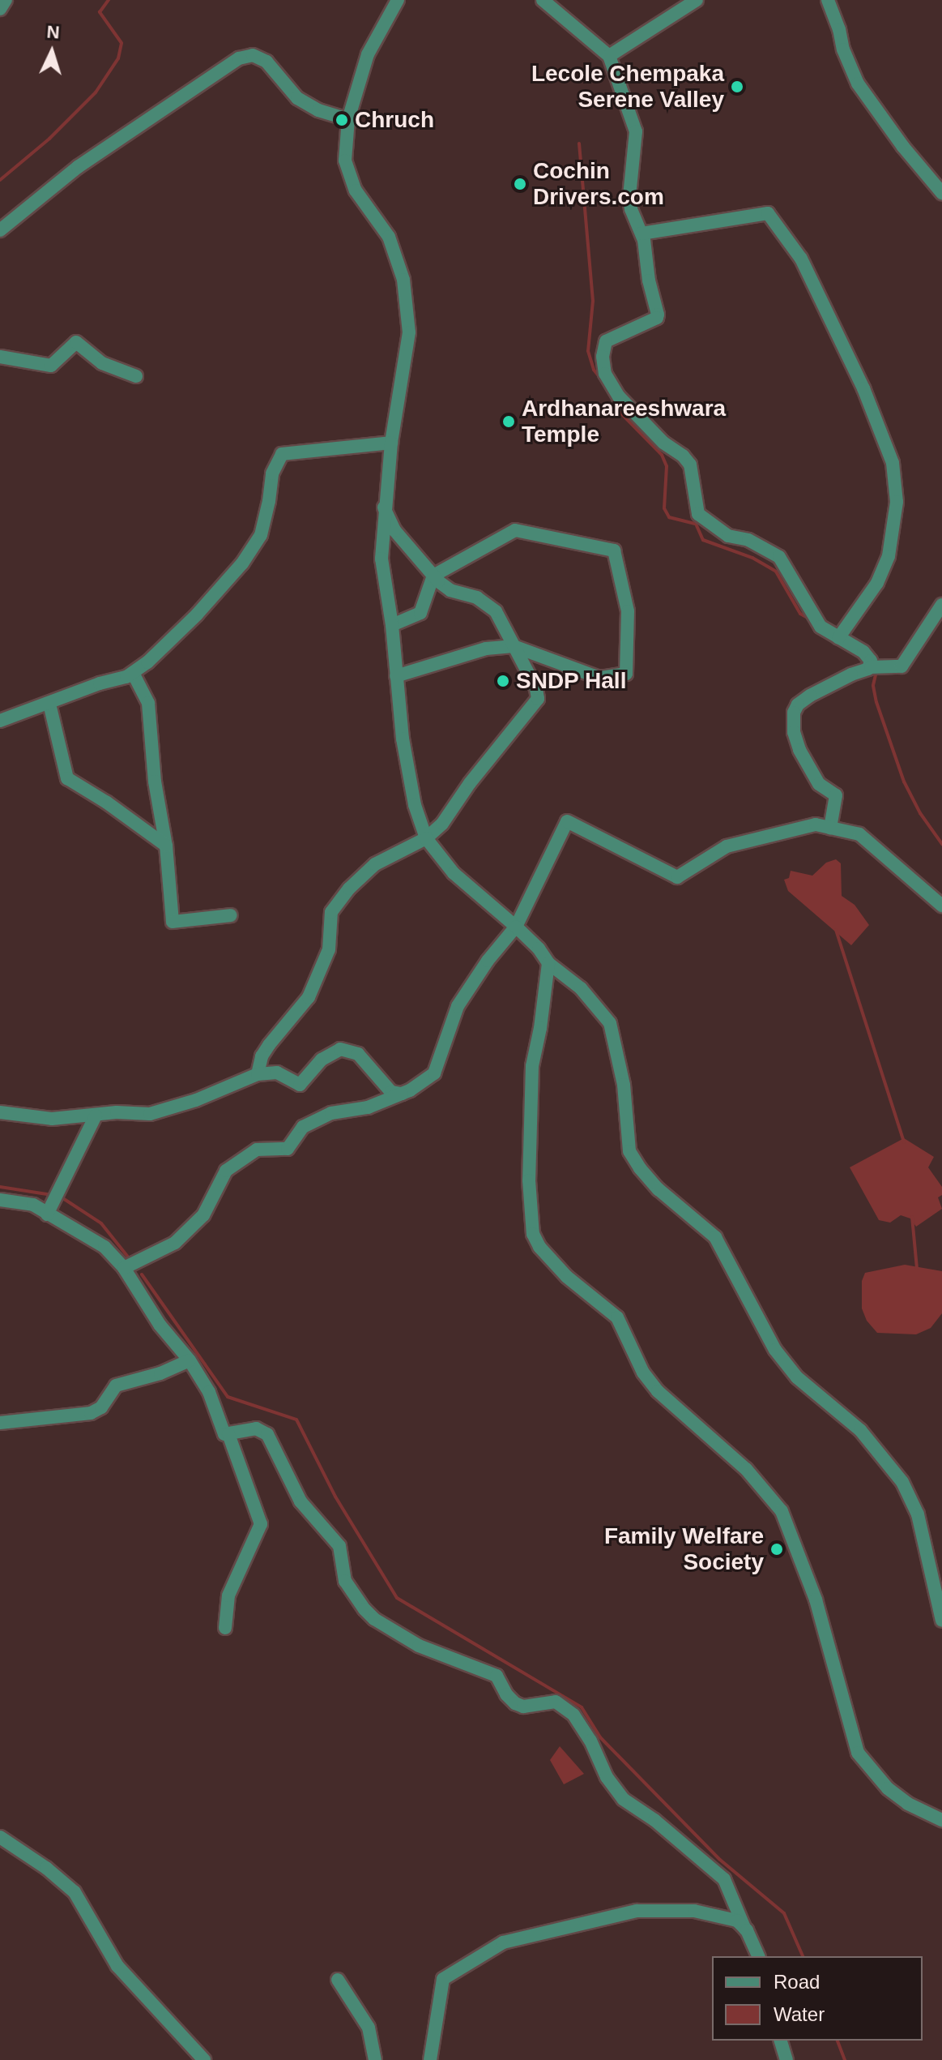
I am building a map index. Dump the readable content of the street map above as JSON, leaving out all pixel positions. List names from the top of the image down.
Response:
{
  "places": [
    "Lecole Chempaka Serene Valley",
    "Chruch",
    "Cochin Drivers.com",
    "Ardhanareeshwara Temple",
    "SNDP Hall",
    "Family Welfare Society"
  ],
  "legend": ["Road", "Water"],
  "north": "top"
}
